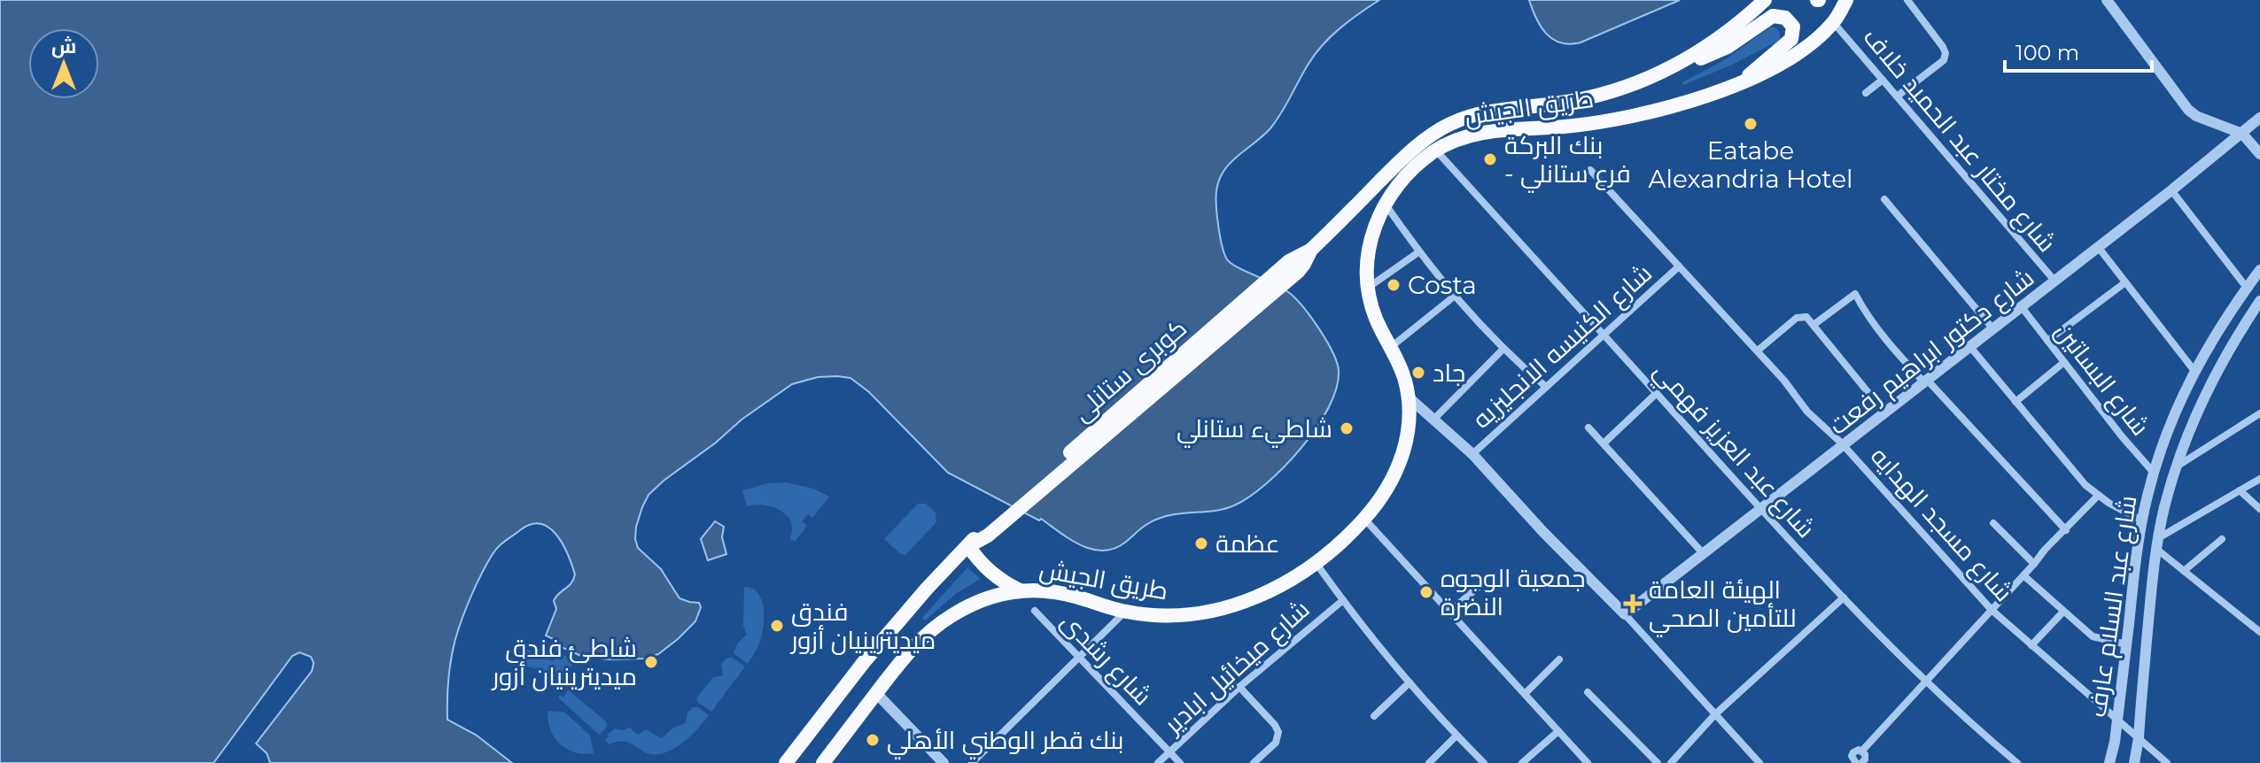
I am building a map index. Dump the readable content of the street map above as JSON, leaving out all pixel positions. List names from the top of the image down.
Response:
{
  "streets": {
    "highway": ["طريق الجيش", "كوبرى ستانلى"],
    "street": [
      "شارع مختار عبد الحميد خلاف",
      "شارع الكنيسه الانجليزيه",
      "شارع دكتور ابراهيم رفعت",
      "شارع البساتين",
      "شارع عبد العزيز فهمي",
      "شارع مسجد الهدايه",
      "شارع عبد السلام عارف",
      "شارع رشدى",
      "شارع ميخائيل ابادير"
    ]
  },
  "crossings": [
    ["طريق الجيش", "شارع مختار عبد الحميد خلاف"],
    ["طريق الجيش", "كوبرى ستانلى"],
    ["طريق الجيش", "شارع عبد العزيز فهمي"],
    ["شارع مختار عبد الحميد خلاف", "شارع دكتور ابراهيم رفعت"],
    ["شارع الكنيسه الانجليزيه", "شارع عبد العزيز فهمي"],
    ["شارع الكنيسه الانجليزيه", "شارع مسجد الهدايه"],
    ["شارع دكتور ابراهيم رفعت", "شارع البساتين"],
    ["شارع دكتور ابراهيم رفعت", "شارع عبد العزيز فهمي"],
    ["شارع دكتور ابراهيم رفعت", "شارع مسجد الهدايه"],
    ["شارع البساتين", "شارع عبد السلام عارف"],
    ["شارع مسجد الهدايه", "شارع عبد السلام عارف"],
    ["شارع رشدى", "شارع ميخائيل ابادير"]
  ],
  "places": {
    "other": [
      "Eatabe Alexandria Hotel",
      "بنك البركة - فرع ستانلي",
      "Costa",
      "جاد",
      "شاطيء ستانلي",
      "عظمة",
      "جمعية الوجوه النضرة",
      "فندق ميديترينيان أزور",
      "شاطئ فندق ميديترينيان أزور",
      "بنك قطر الوطني الأهلي"
    ],
    "health": ["الهيئة العامة للتأمين الصحي"]
  },
  "scale_bar": "100 m",
  "north": "top"
}
